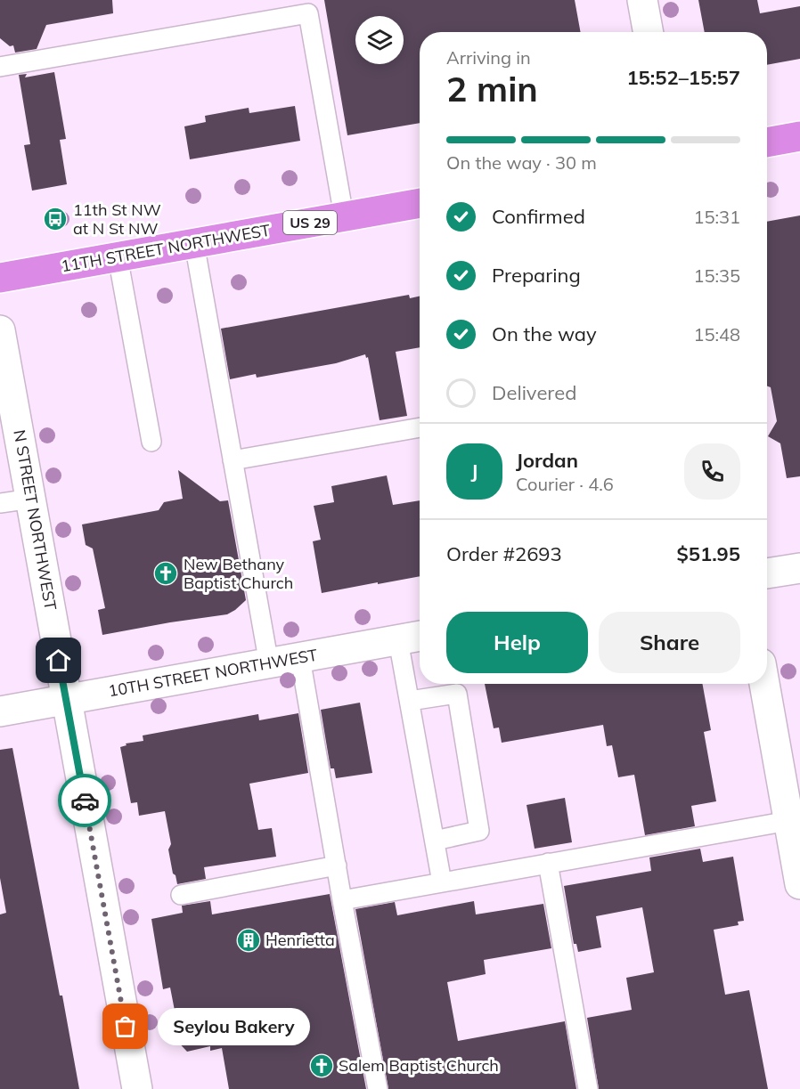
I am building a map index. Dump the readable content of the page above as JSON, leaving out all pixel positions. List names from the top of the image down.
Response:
{
  "streets": {
    "highway": ["US 29", "11TH STREET NORTHWEST"],
    "street": ["N STREET NORTHWEST", "10TH STREET NORTHWEST"]
  },
  "crossings": [
    ["N STREET NORTHWEST", "10TH STREET NORTHWEST"]
  ],
  "places": {
    "bus stop": ["11th St NW at N St NW"],
    "church": ["New Bethany Baptist Church", "Salem Baptist Church"],
    "building": ["Henrietta"],
    "other": ["Seylou Bakery"]
  },
  "page": {
    "heading": ["2 min", "Arriving in", "15:52–15:57"],
    "panel": [
      "Jordan",
      "Courier · 4.6",
      "Order #2693",
      "$51.95"
    ],
    "bar": "On the way · 30 m",
    "list": [
      ["Confirmed", "15:31"],
      ["Preparing", "15:35"],
      ["On the way", "15:48"],
      "Delivered"
    ],
    "round": "J",
    "buttons": ["Help", "Share"],
    "bubble": "Seylou Bakery"
  }
}
